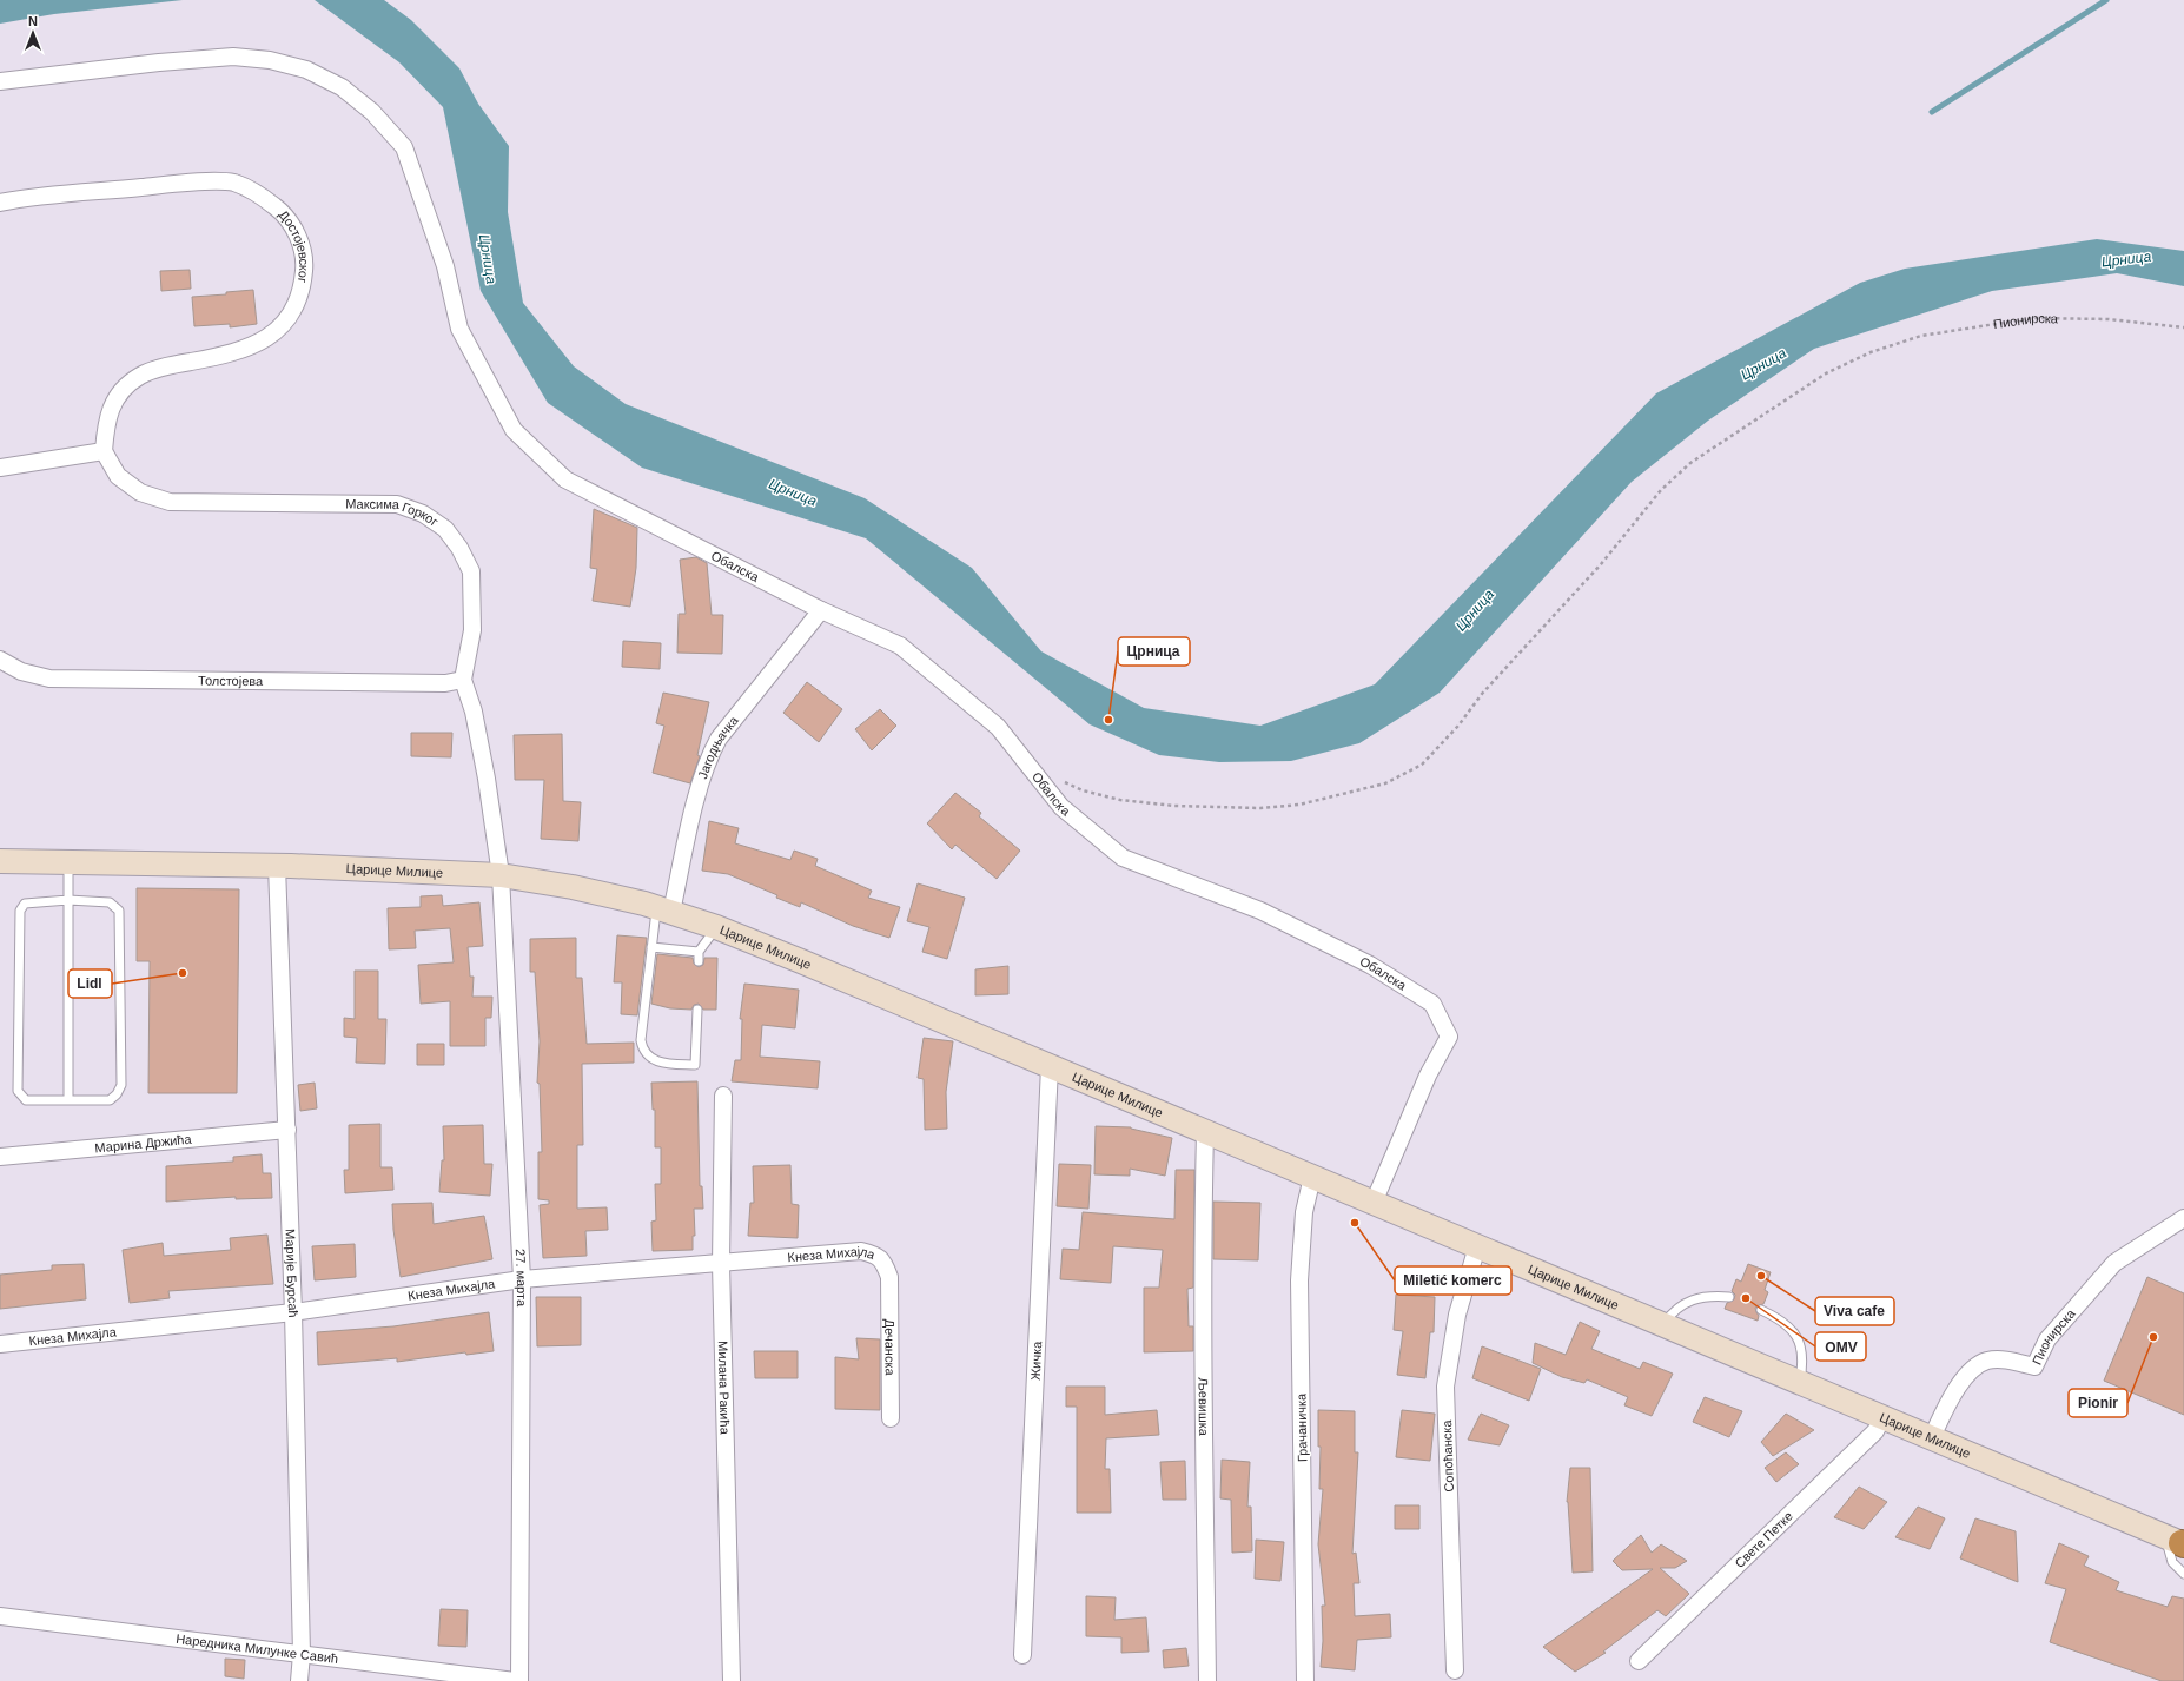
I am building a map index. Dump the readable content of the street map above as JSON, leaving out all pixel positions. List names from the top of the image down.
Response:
{
  "streets": {
    "main road": ["Царице Милице"],
    "street": [
      "Достојевског",
      "Пионирска",
      "Максима Горког",
      "Обалска",
      "Толстојева",
      "Јагодњачка",
      "Марина Држића",
      "Кнеза Михајла",
      "Марије Бурсаћ",
      "27. марта",
      "Дечанска",
      "Жичка",
      "Милана Ракића",
      "Љевишка",
      "Грачаничка",
      "Сопоћанска",
      "Свете Петке",
      "Наредника Милунке Савић"
    ]
  },
  "crossings": [
    ["Достојевског", "Максима Горког"],
    ["Пионирска", "Обалска"],
    ["Пионирска", "Царице Милице"],
    ["Максима Горког", "Толстојева"],
    ["Максима Горког", "Царице Милице"],
    ["Максима Горког", "27. марта"],
    ["Обалска", "Јагодњачка"],
    ["Обалска", "Царице Милице"],
    ["Јагодњачка", "Царице Милице"],
    ["Царице Милице", "Марије Бурсаћ"],
    ["Царице Милице", "27. марта"],
    ["Царице Милице", "Жичка"],
    ["Царице Милице", "Љевишка"],
    ["Царице Милице", "Грачаничка"],
    ["Царице Милице", "Сопоћанска"],
    ["Царице Милице", "Свете Петке"],
    ["Марина Држића", "Марије Бурсаћ"],
    ["Кнеза Михајла", "Марије Бурсаћ"],
    ["Кнеза Михајла", "27. марта"],
    ["Кнеза Михајла", "Дечанска"],
    ["Кнеза Михајла", "Милана Ракића"],
    ["Марије Бурсаћ", "Наредника Милунке Савић"]
  ],
  "water": ["Црница"],
  "places": [
    "Црница",
    "Lidl",
    "Miletić komerc",
    "Viva cafe",
    "OMV",
    "Pionir"
  ],
  "north": "top"
}
